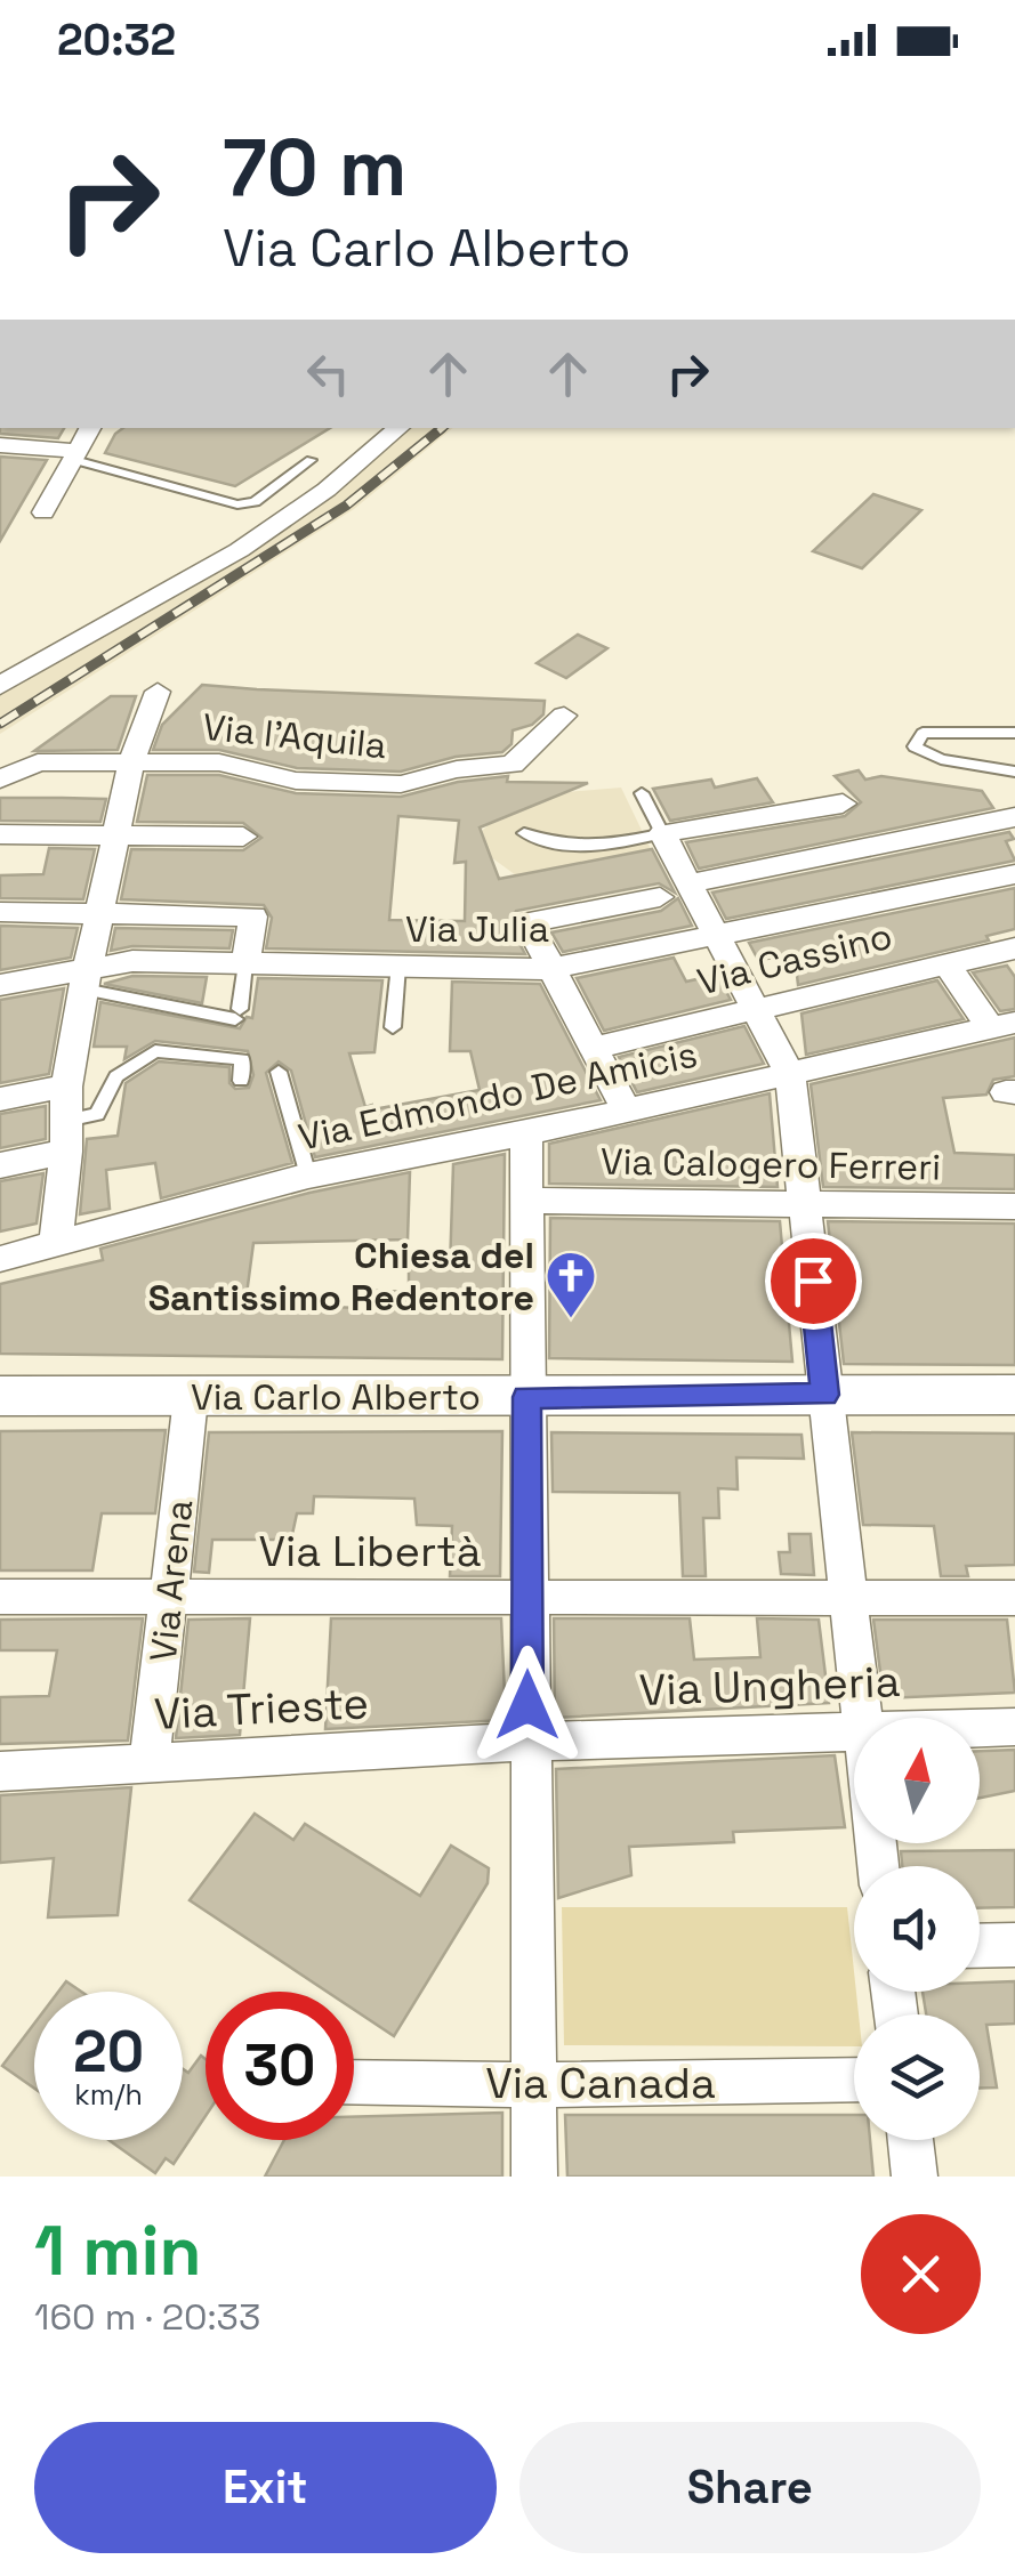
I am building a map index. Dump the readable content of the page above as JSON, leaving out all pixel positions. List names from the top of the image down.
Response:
{
  "streets": {
    "main road": ["Via Carlo Alberto"],
    "street": [
      "Via l'Aquila",
      "Via Julia",
      "Via Cassino",
      "Via Edmondo De Amicis",
      "Via Calogero Ferreri",
      "Via Libertà",
      "Via Arena",
      "Via Ungheria",
      "Via Trieste",
      "Via Canada"
    ]
  },
  "crossings": [
    ["Via Carlo Alberto", "Via Arena"],
    ["Via Libertà", "Via Arena"],
    ["Via Arena", "Via Trieste"],
    ["Via Ungheria", "Via Trieste"]
  ],
  "places": {
    "church": ["Chiesa del Santissimo Redentore"]
  },
  "north": "top",
  "page": {
    "status": "20:32",
    "turn": ["70 m", "Via Carlo Alberto"],
    "speed": "20 km/h",
    "limit": "30",
    "heading": ["1 min", "160 m · 20:33"],
    "buttons": ["Exit", "Share"]
  }
}
